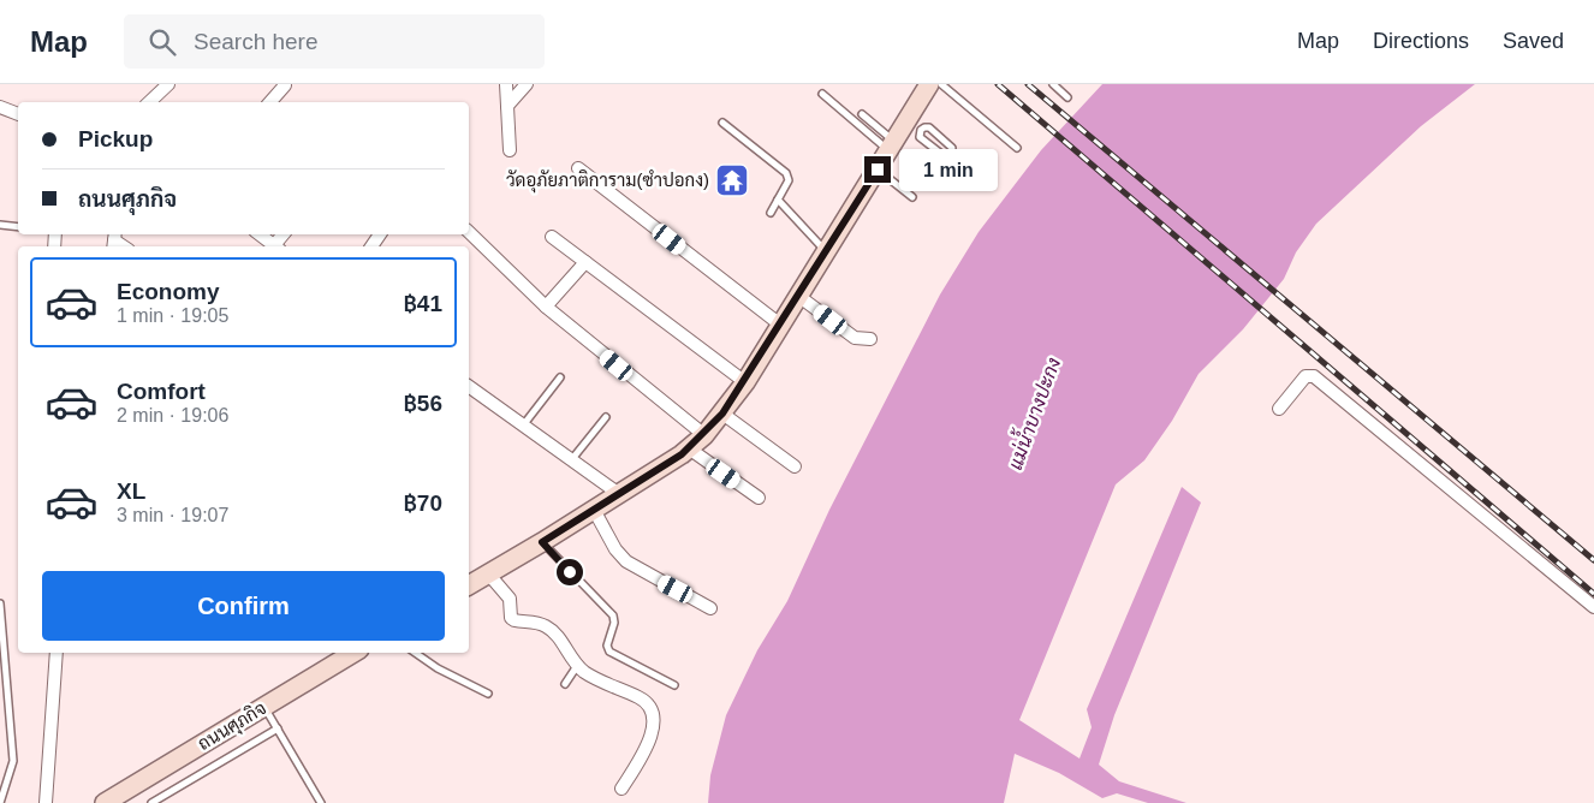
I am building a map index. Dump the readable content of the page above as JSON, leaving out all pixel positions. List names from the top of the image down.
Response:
{
  "streets": {
    "main road": ["ถนนศุภกิจ"]
  },
  "water": ["แม่น้ำบางปะกง"],
  "places": {
    "temple": ["วัดอุภัยภาติการาม(ซำปอกง)"]
  },
  "page": {
    "header": "Map",
    "search": "Search here",
    "nav": ["Map", "Directions", "Saved"],
    "banner": ["Pickup", "ถนนศุภกิจ"],
    "bubble": "1 min",
    "list": [
      {
        "name": "Economy",
        "note": "1 min · 19:05",
        "value": "฿41"
      },
      {
        "name": "Comfort",
        "note": "2 min · 19:06",
        "value": "฿56"
      },
      {
        "name": "XL",
        "note": "3 min · 19:07",
        "value": "฿70"
      }
    ],
    "buttons": "Confirm"
  }
}
